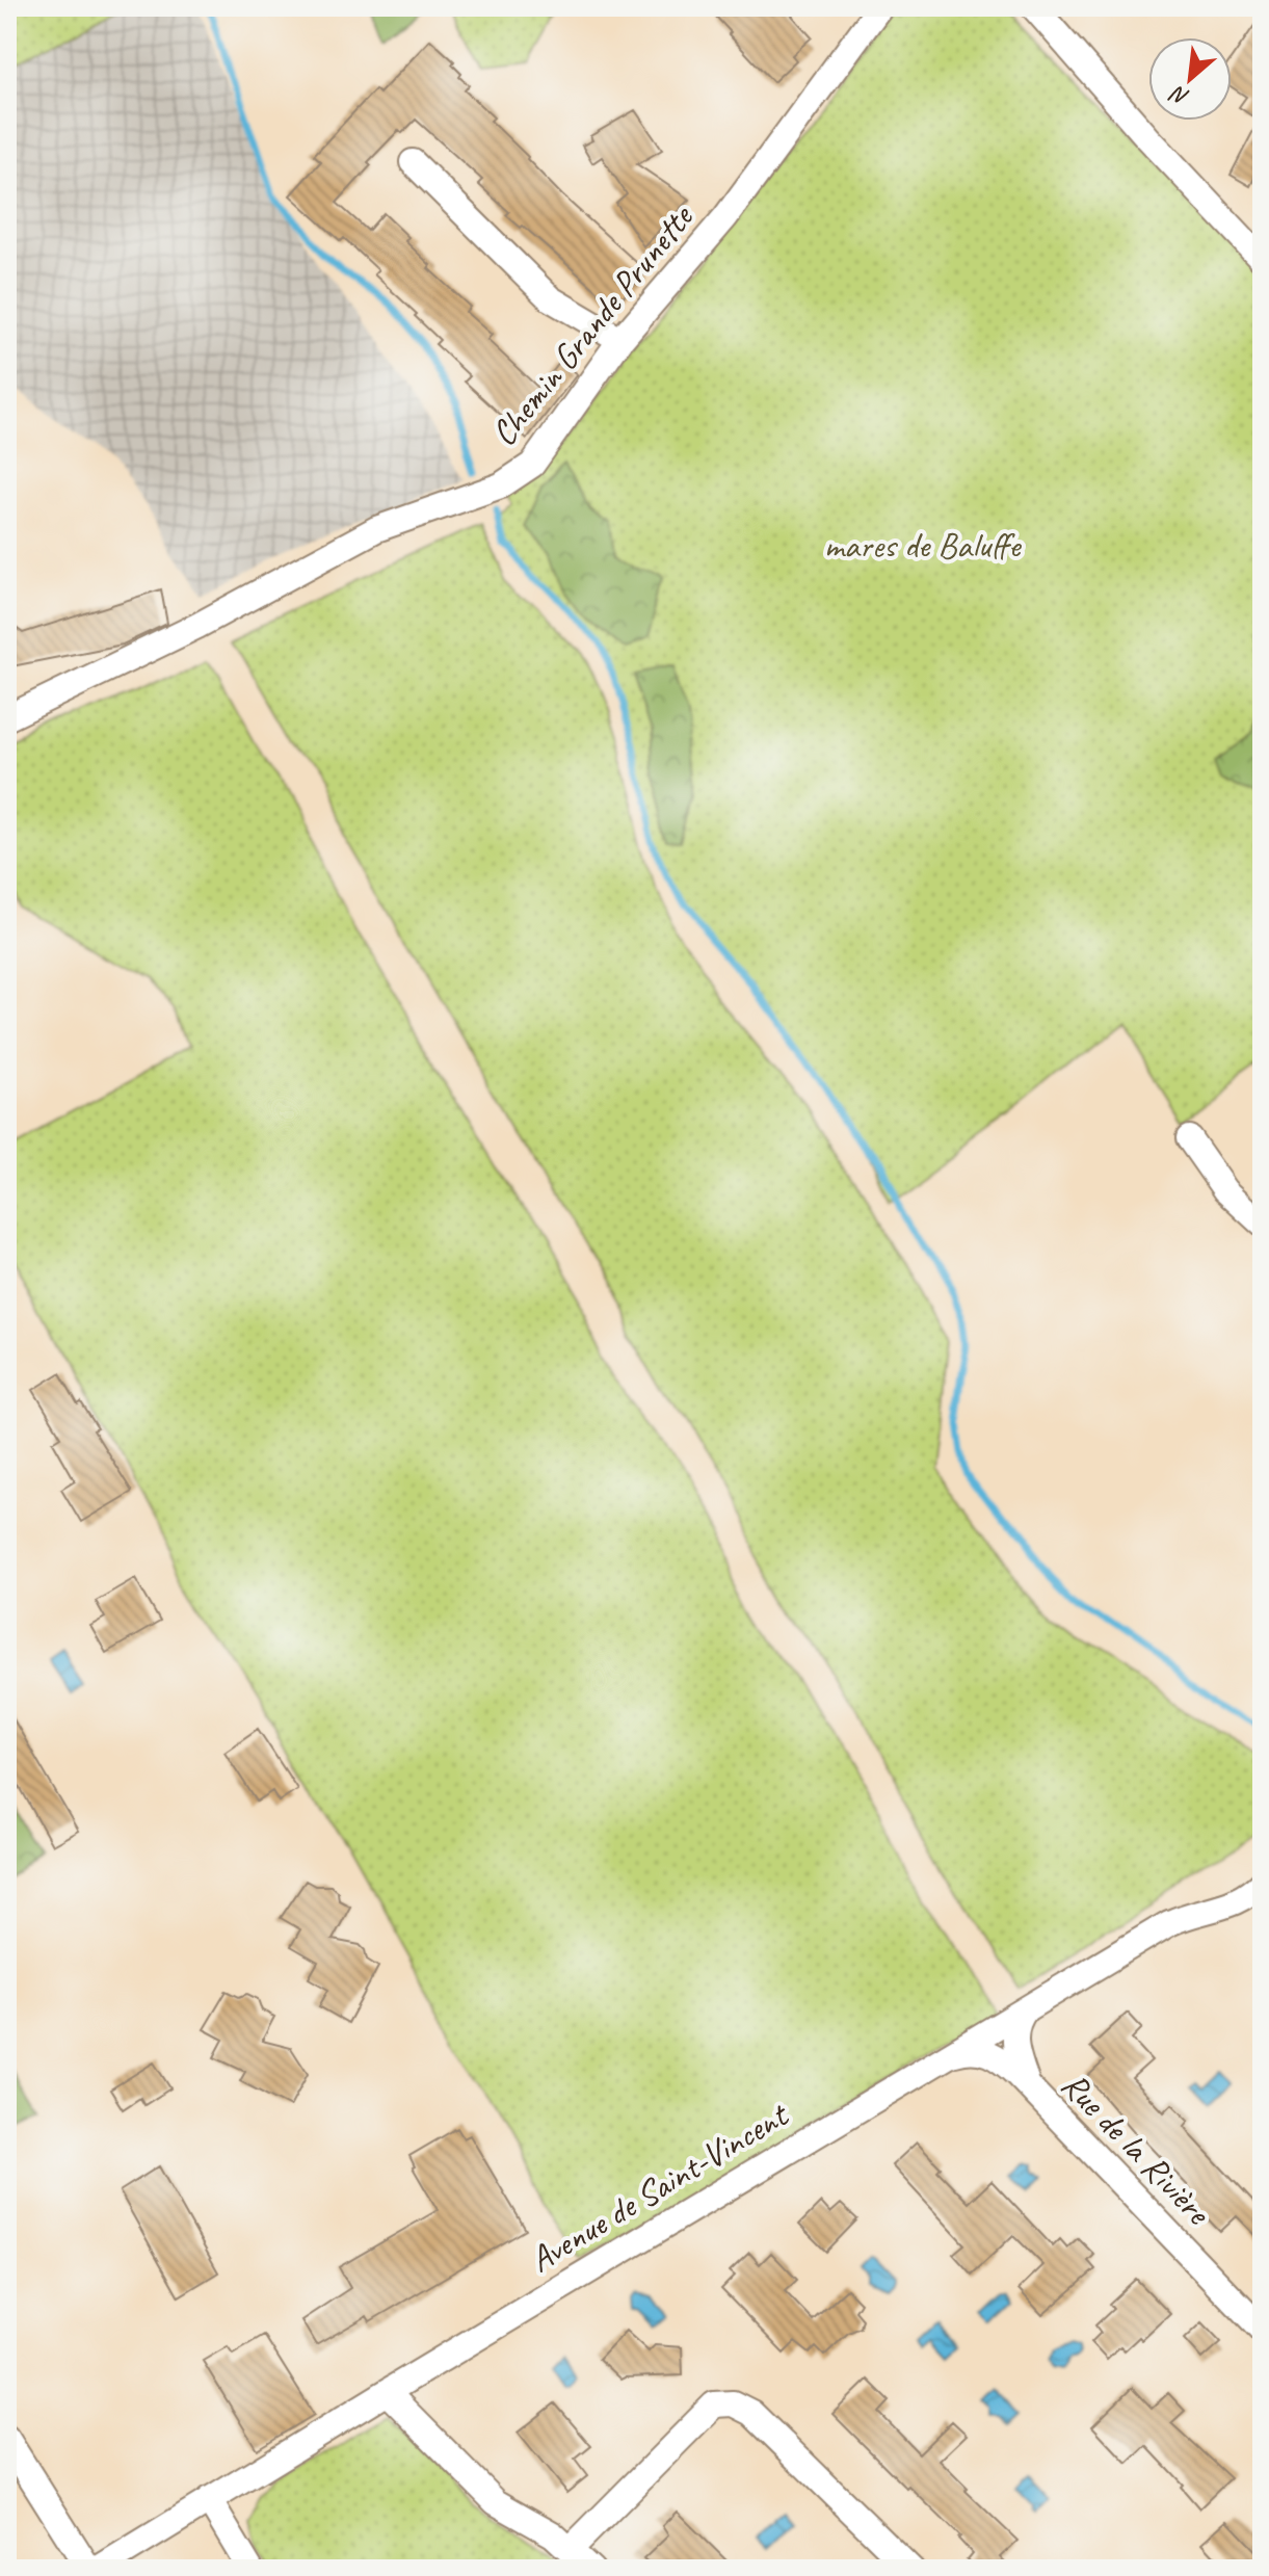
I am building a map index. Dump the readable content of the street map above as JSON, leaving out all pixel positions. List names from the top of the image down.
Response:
{
  "streets": {
    "street": ["Chemin Grande Prunette", "Rue de la Rivière", "Avenue de Saint-Vincent"]
  },
  "crossings": [
    ["Rue de la Rivière", "Avenue de Saint-Vincent"]
  ],
  "parks": ["mares de Baluffe"],
  "north": "bottom left"
}
